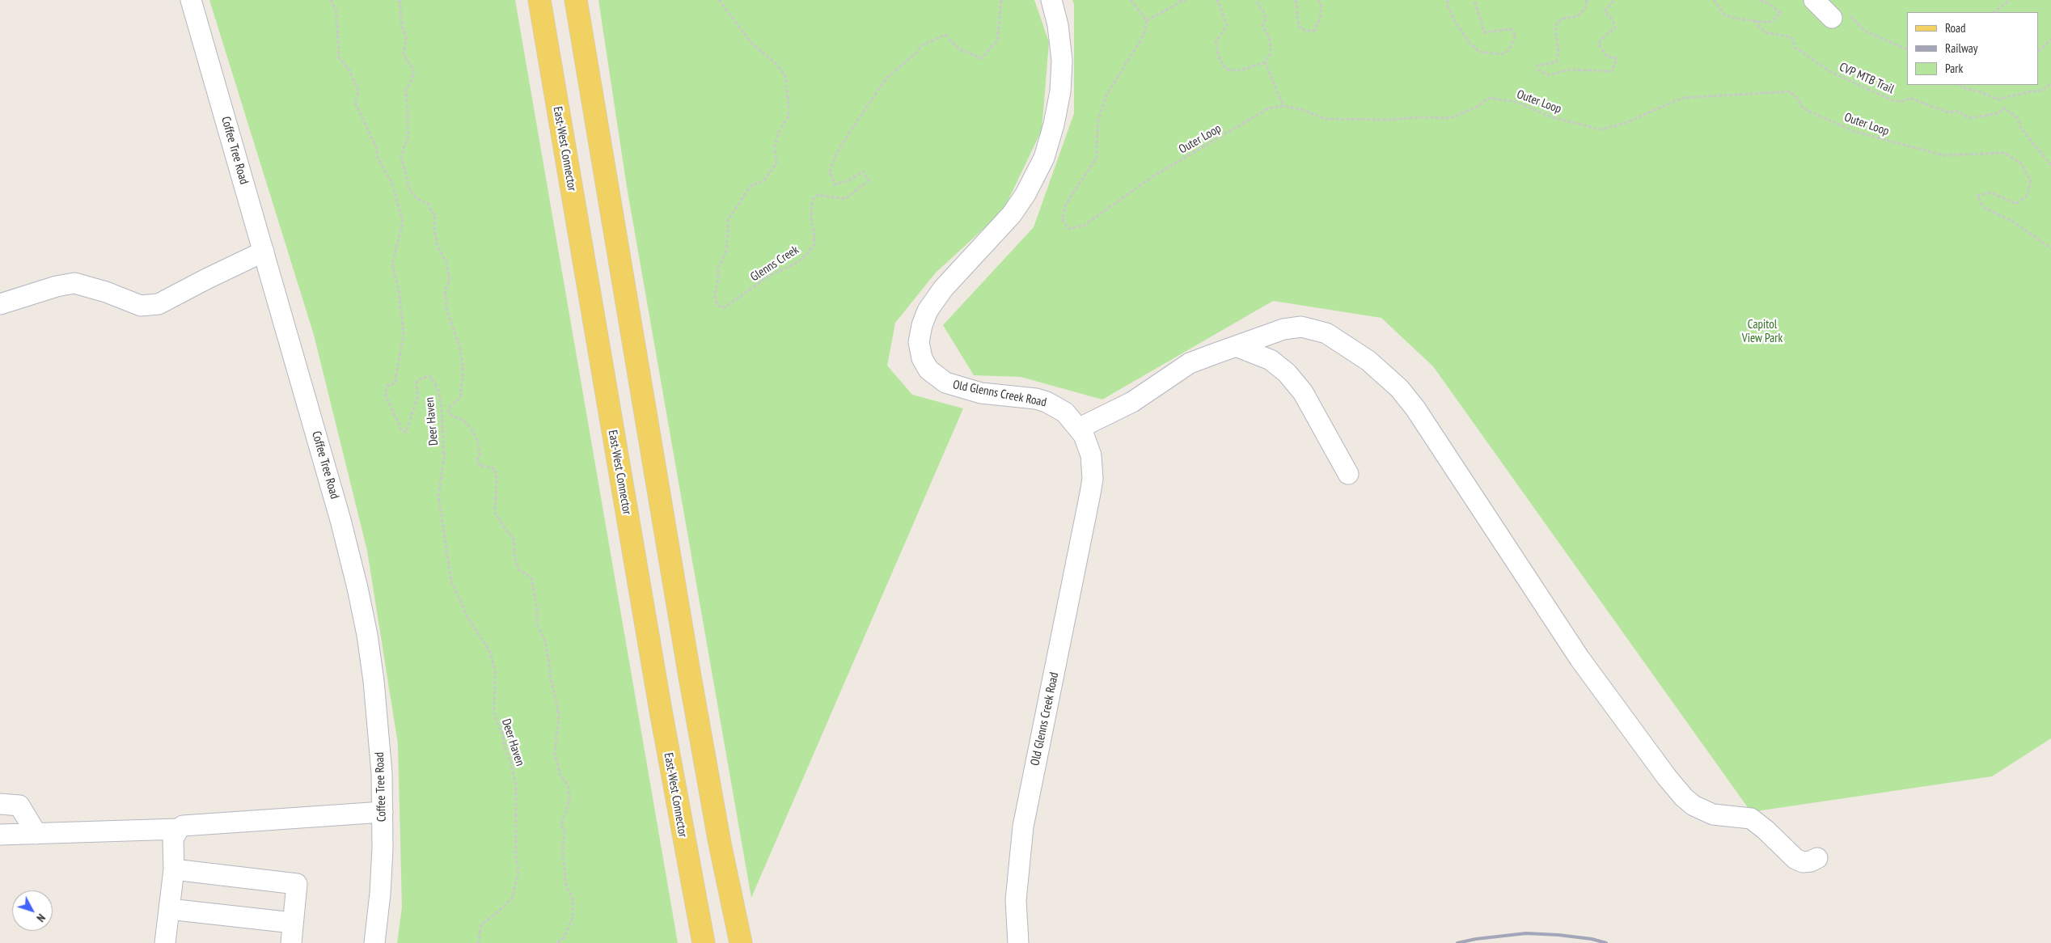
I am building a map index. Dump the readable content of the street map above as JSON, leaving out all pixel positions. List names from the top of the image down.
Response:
{
  "streets": {
    "main road": ["East-West Connector"],
    "street": ["Coffee Tree Road", "Old Glenns Creek Road"],
    "path": [
      "CVP MTB Trail",
      "Outer Loop",
      "Glenns Creek",
      "Deer Haven"
    ]
  },
  "parks": ["Capitol View Park"],
  "legend": ["Road", "Railway", "Park"],
  "north": "bottom right"
}
